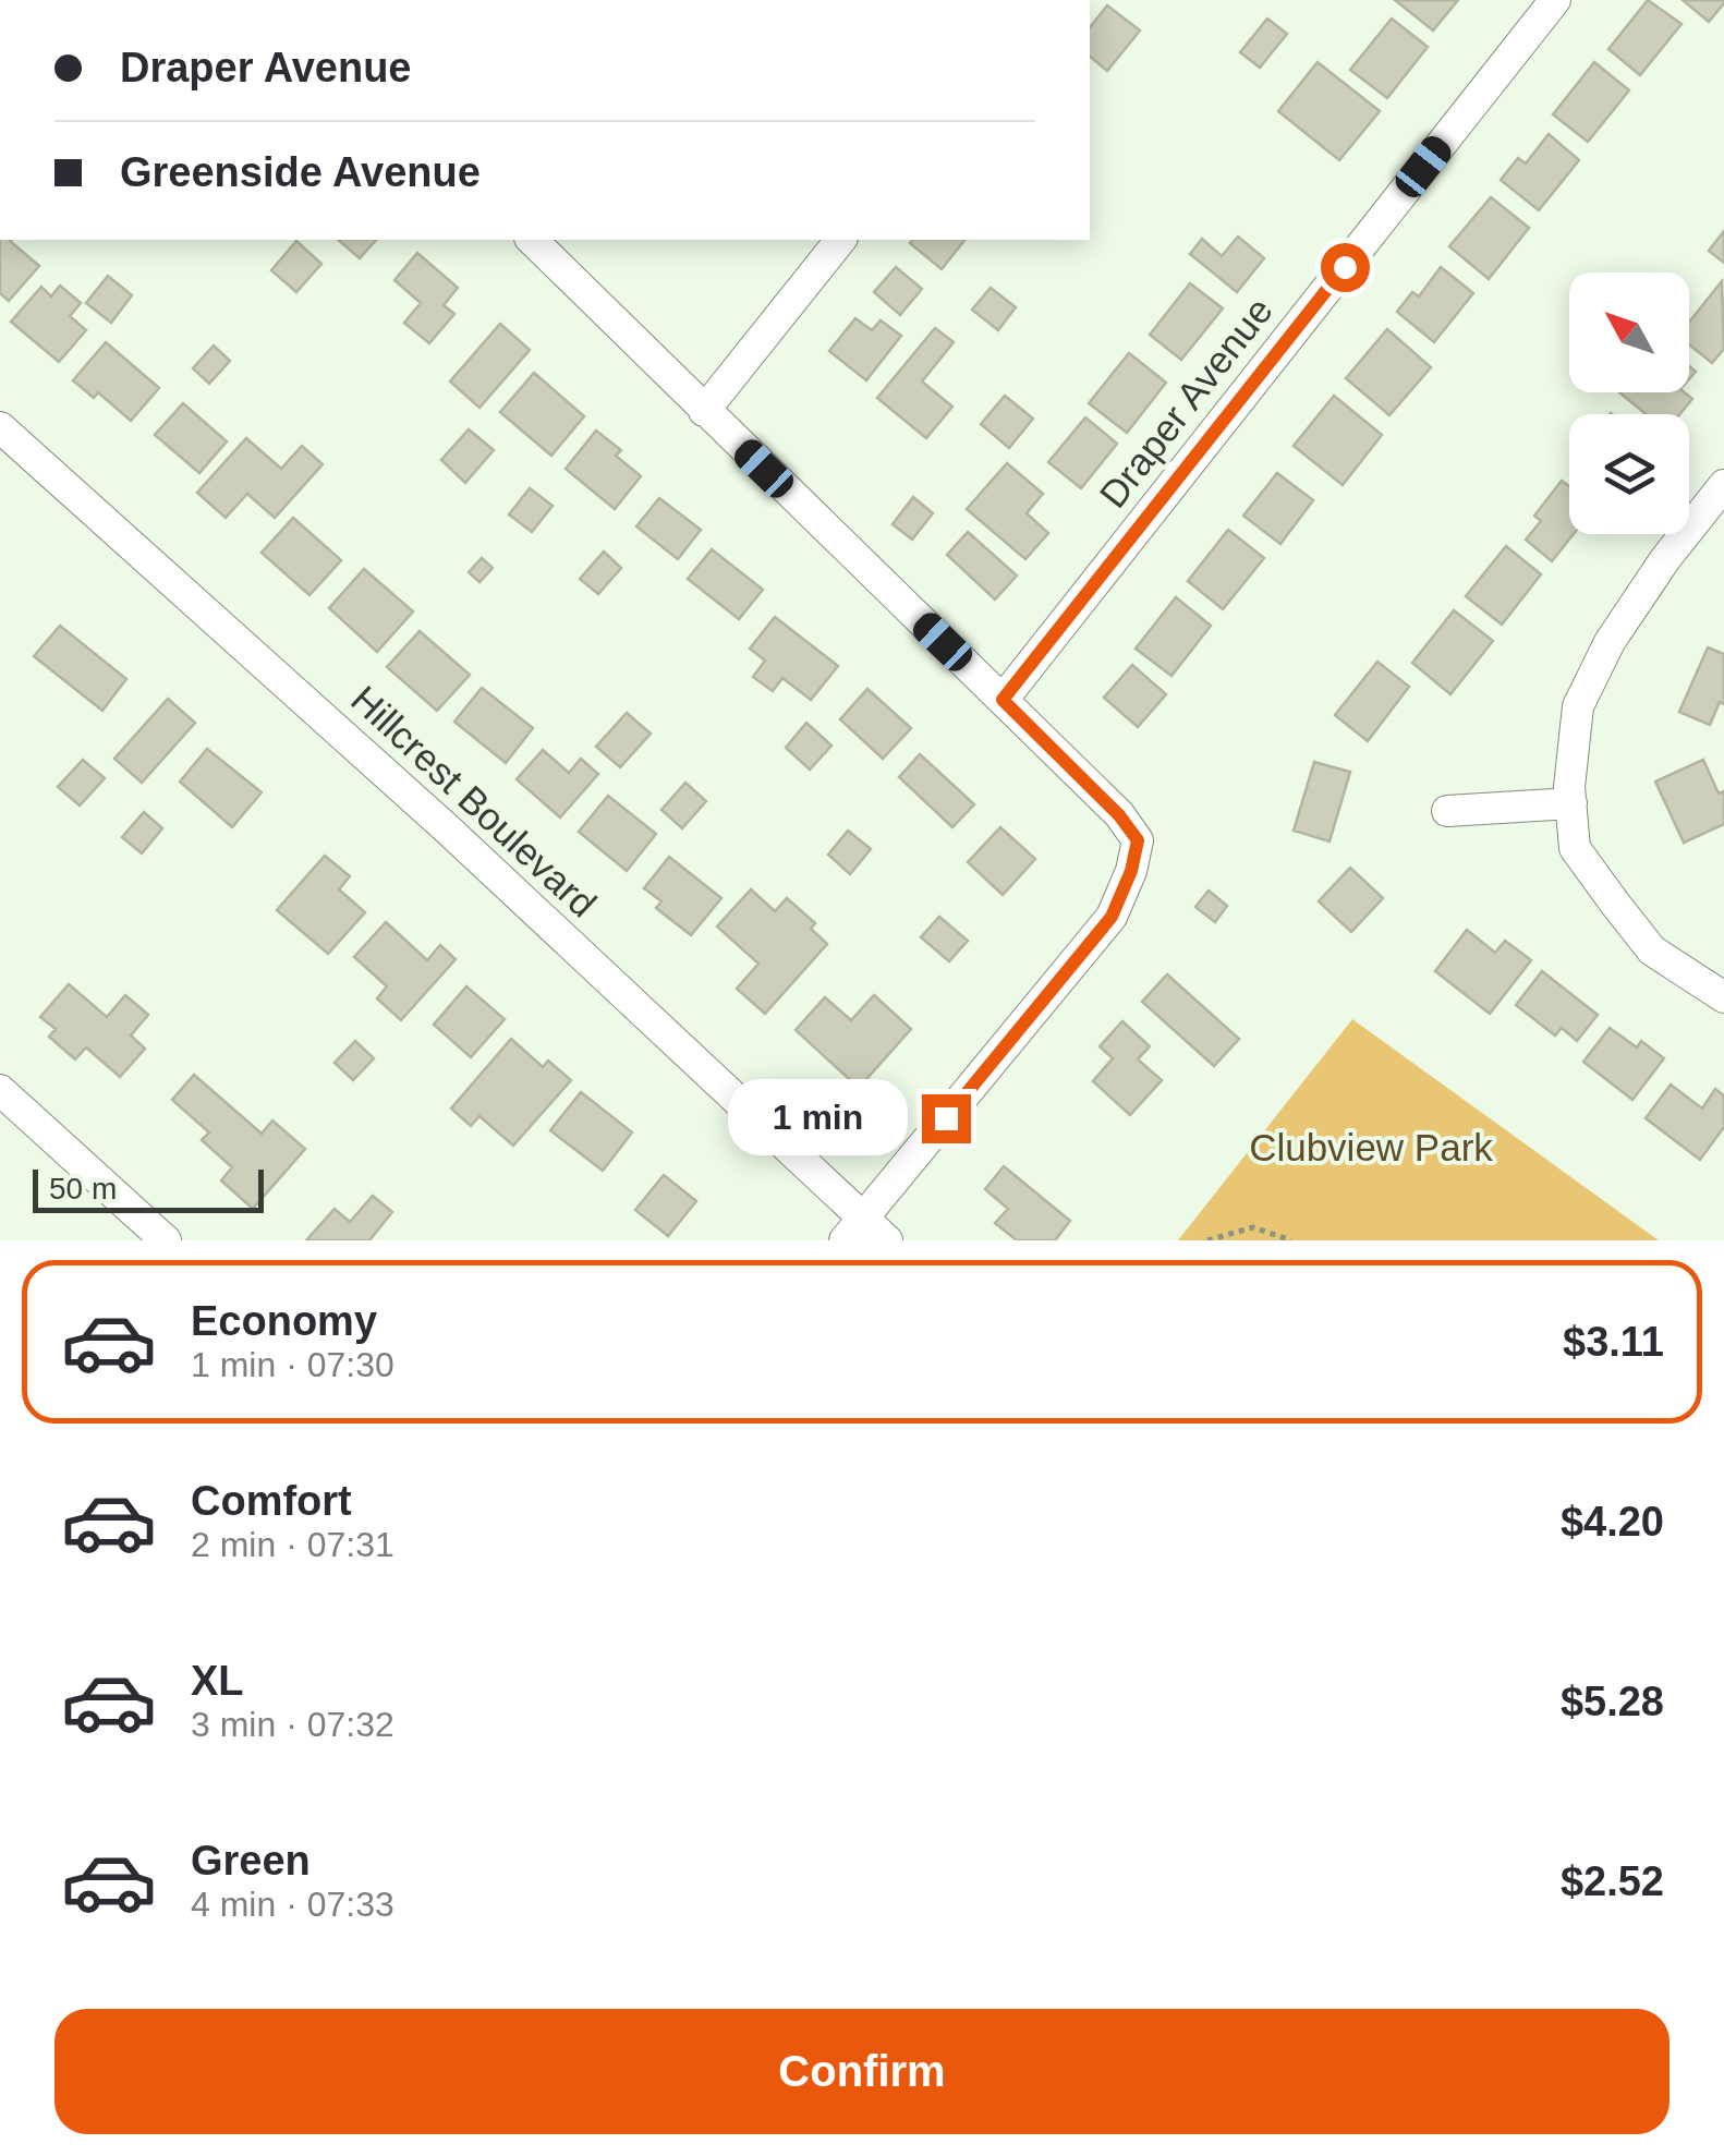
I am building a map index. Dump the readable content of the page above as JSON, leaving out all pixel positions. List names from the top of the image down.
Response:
{
  "streets": {
    "street": ["Draper Avenue", "Hillcrest Boulevard"]
  },
  "parks": ["Clubview Park"],
  "scale_bar": "50 m",
  "north": "top left",
  "page": {
    "banner": ["Draper Avenue", "Greenside Avenue"],
    "bubble": "1 min",
    "scale": "50 m",
    "list": [
      {
        "name": "Economy",
        "note": "1 min · 07:30",
        "value": "$3.11"
      },
      {
        "name": "Comfort",
        "note": "2 min · 07:31",
        "value": "$4.20"
      },
      {
        "name": "XL",
        "note": "3 min · 07:32",
        "value": "$5.28"
      },
      {
        "name": "Green",
        "note": "4 min · 07:33",
        "value": "$2.52"
      }
    ],
    "buttons": "Confirm"
  }
}
